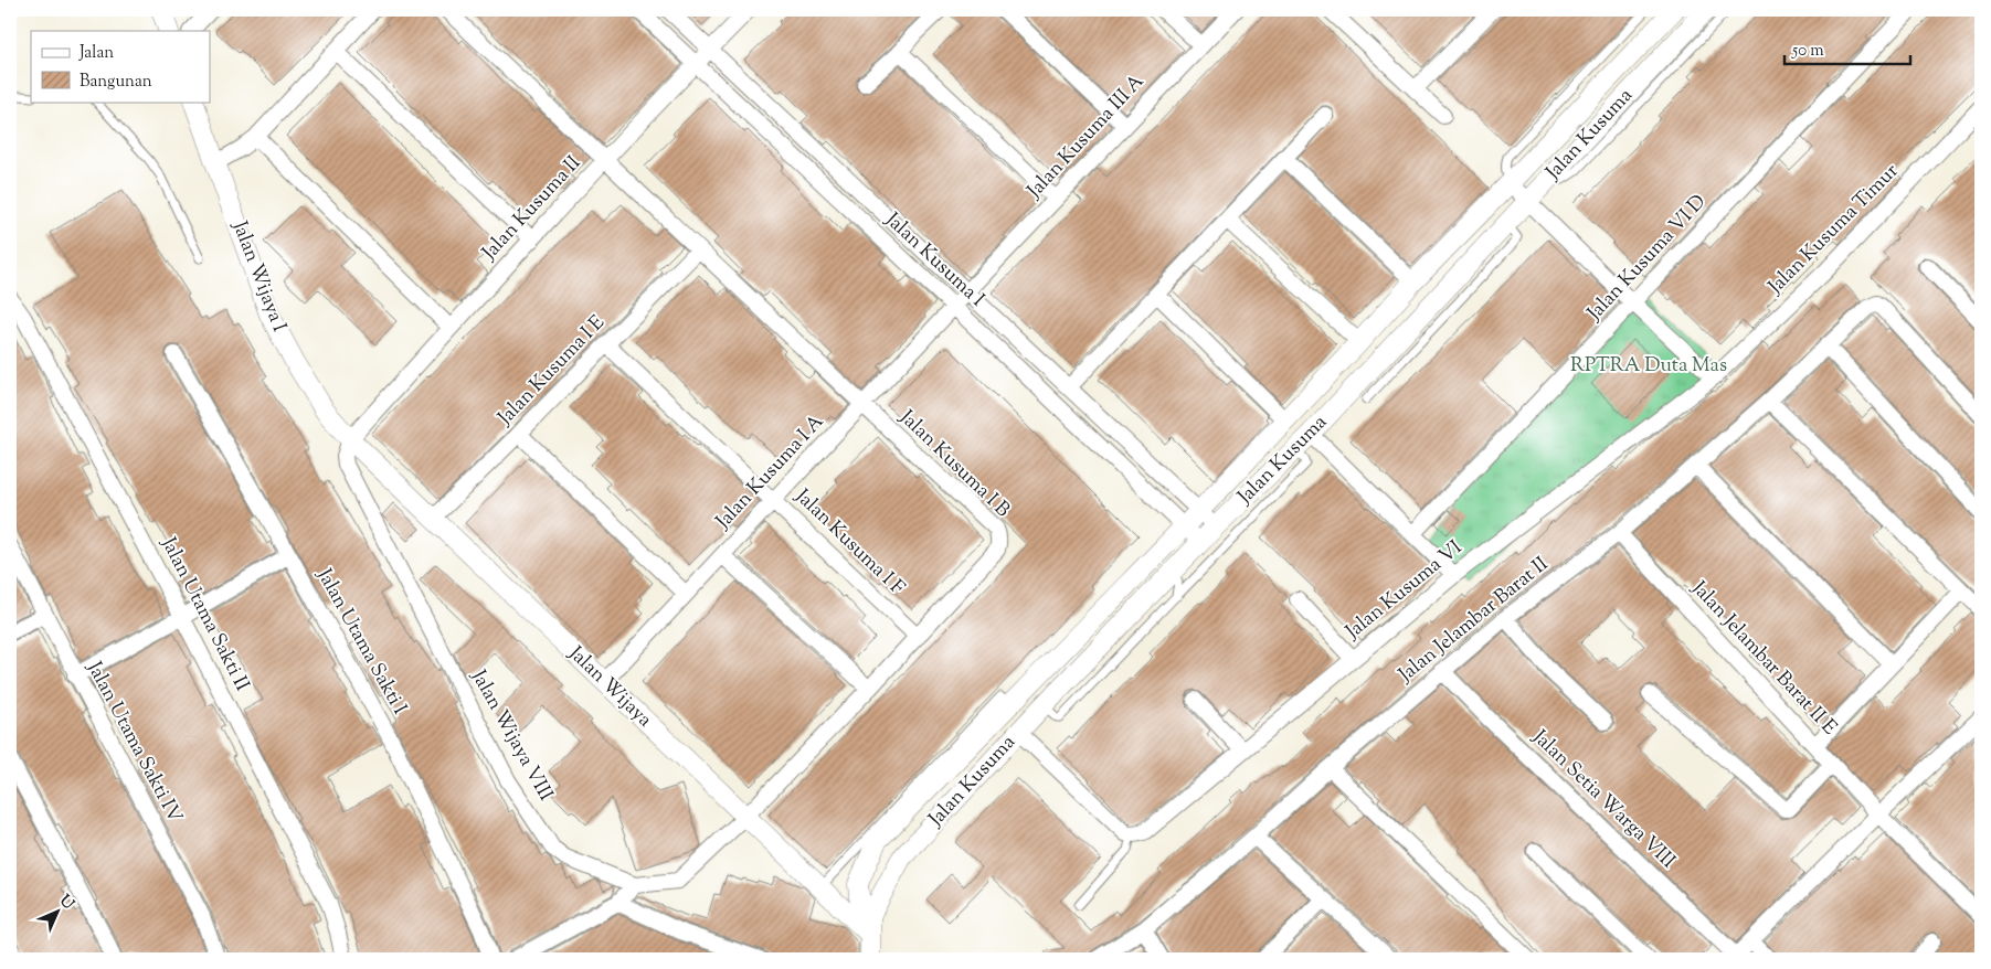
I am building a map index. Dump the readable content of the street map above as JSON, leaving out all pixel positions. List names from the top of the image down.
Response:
{
  "streets": {
    "street": [
      "Jalan Kusuma",
      "Jalan Kusuma III A",
      "Jalan Kusuma II",
      "Jalan Kusuma Timur",
      "Jalan Kusuma VI D",
      "Jalan Kusuma I",
      "Jalan Wijaya I",
      "Jalan Kusuma I E",
      "Jalan Kusuma I B",
      "Jalan Kusuma I A",
      "Jalan Kusuma I F",
      "Jalan Kusuma VI",
      "Jalan Utama Sakti II",
      "Jalan Jelambar Barat II",
      "Jalan Utama Sakti I",
      "Jalan Jelambar Barat II E",
      "Jalan Wijaya",
      "Jalan Wijaya VIII",
      "Jalan Utama Sakti IV",
      "Jalan Setia Warga VIII"
    ]
  },
  "crossings": [
    ["Jalan Kusuma", "Jalan Kusuma I"],
    ["Jalan Kusuma", "Jalan Wijaya"],
    ["Jalan Kusuma III A", "Jalan Kusuma I"],
    ["Jalan Kusuma III A", "Jalan Kusuma I A"],
    ["Jalan Kusuma II", "Jalan Kusuma I"],
    ["Jalan Kusuma II", "Jalan Wijaya I"],
    ["Jalan Kusuma II", "Jalan Kusuma I B"],
    ["Jalan Kusuma II", "Jalan Wijaya"],
    ["Jalan Kusuma II", "Jalan Wijaya VIII"],
    ["Jalan Kusuma Timur", "Jalan Kusuma VI"],
    ["Jalan Kusuma I", "Jalan Kusuma I A"],
    ["Jalan Wijaya I", "Jalan Wijaya"],
    ["Jalan Wijaya I", "Jalan Wijaya VIII"],
    ["Jalan Kusuma I E", "Jalan Kusuma I B"],
    ["Jalan Kusuma I E", "Jalan Kusuma I F"],
    ["Jalan Kusuma I E", "Jalan Wijaya"],
    ["Jalan Kusuma I B", "Jalan Kusuma I A"],
    ["Jalan Kusuma I B", "Jalan Kusuma I F"],
    ["Jalan Kusuma I B", "Jalan Wijaya"],
    ["Jalan Kusuma I B", "Jalan Wijaya VIII"],
    ["Jalan Kusuma I A", "Jalan Kusuma I F"],
    ["Jalan Kusuma I A", "Jalan Wijaya"],
    ["Jalan Jelambar Barat II", "Jalan Jelambar Barat II E"],
    ["Jalan Jelambar Barat II", "Jalan Setia Warga VIII"],
    ["Jalan Wijaya", "Jalan Wijaya VIII"]
  ],
  "parks": ["RPTRA Duta Mas"],
  "legend": ["Jalan", "Bangunan"],
  "scale_bar": "50 m",
  "north": "top right"
}
